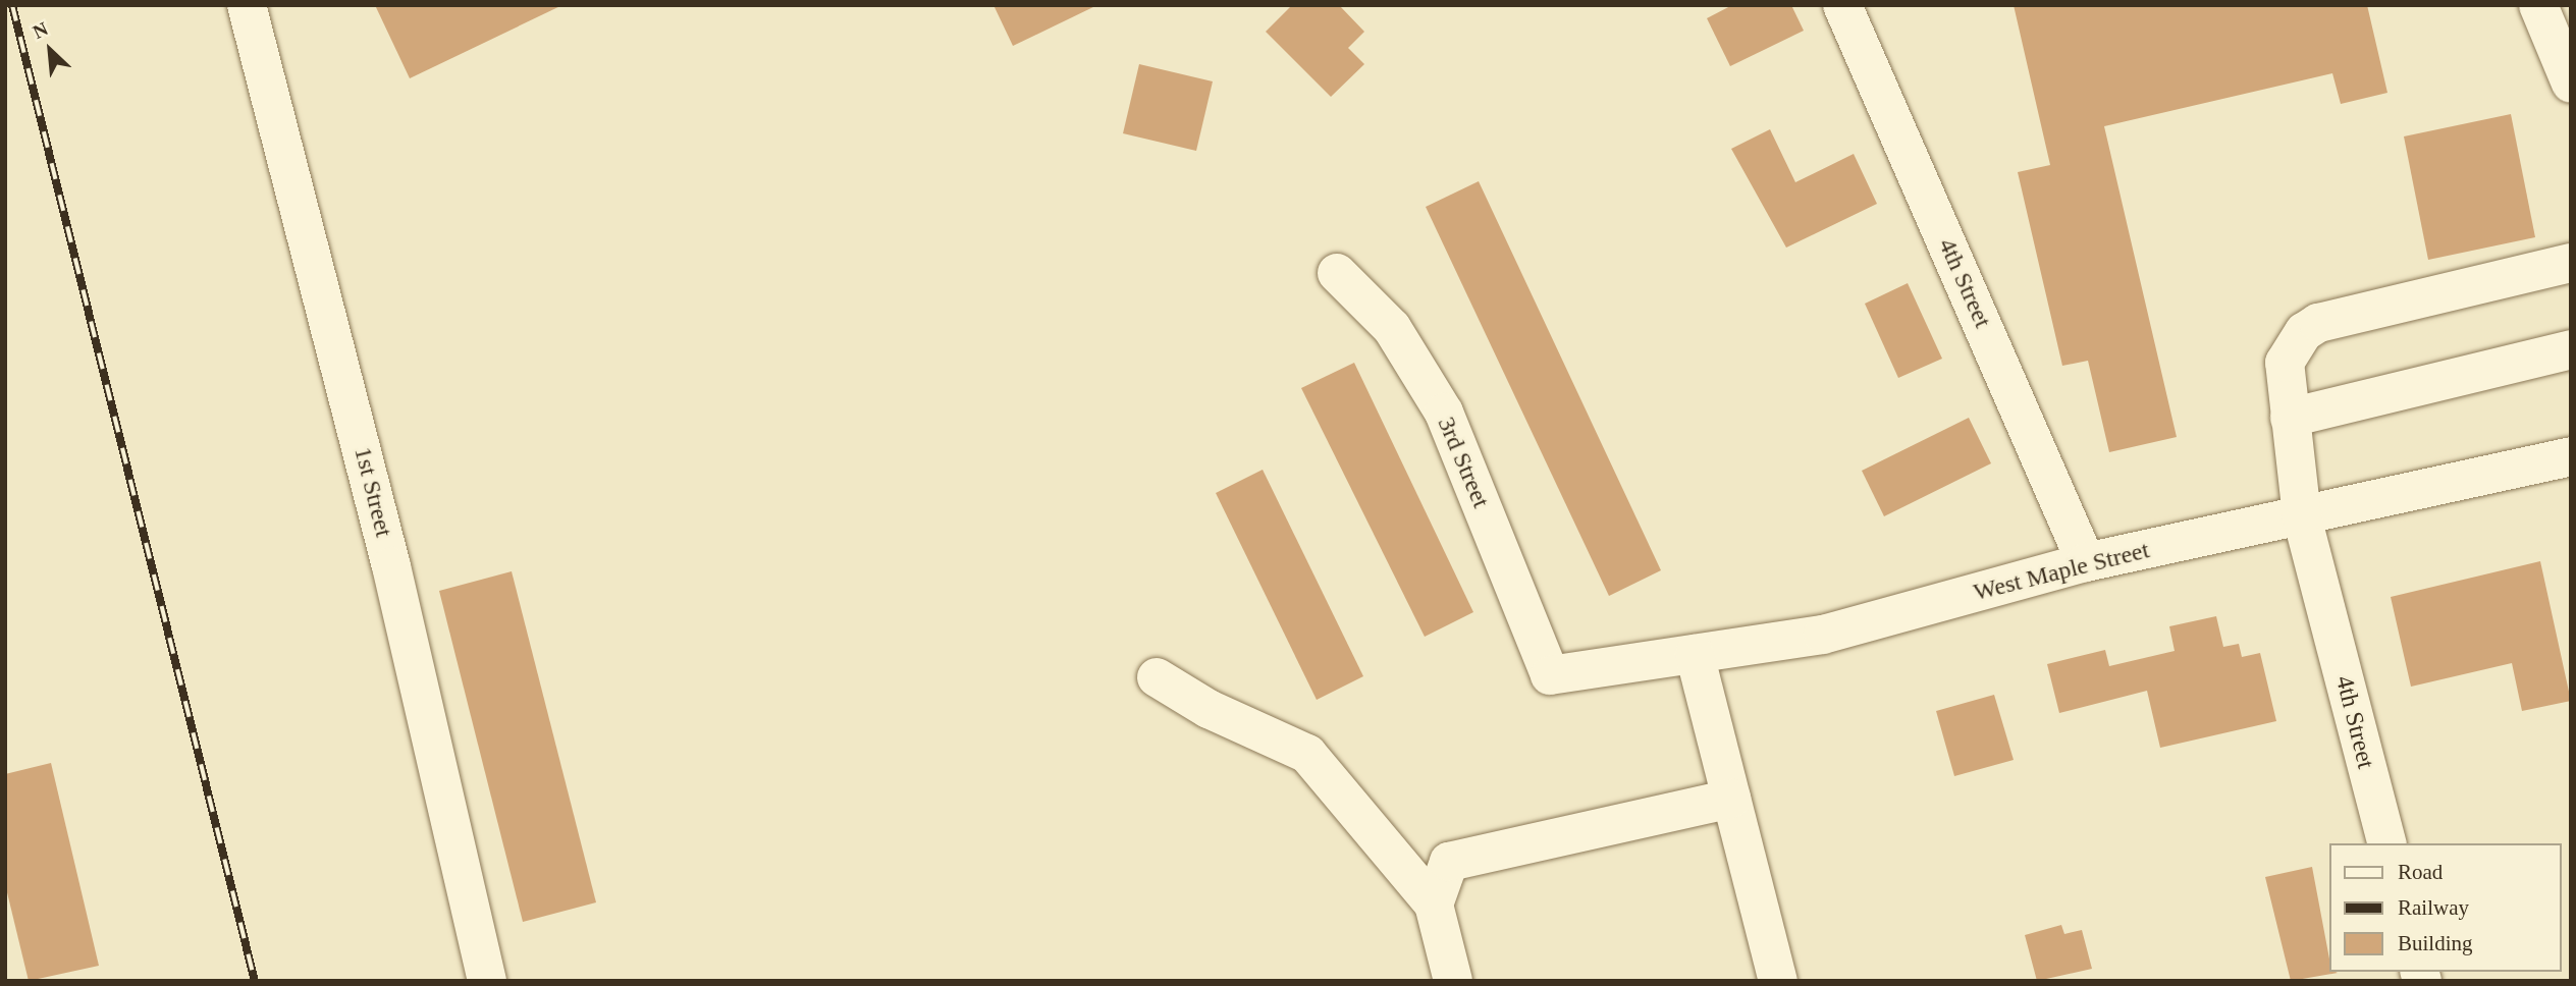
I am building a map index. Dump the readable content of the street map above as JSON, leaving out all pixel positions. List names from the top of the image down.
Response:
{
  "streets": {
    "street": [
      "4th Street",
      "3rd Street",
      "1st Street",
      "West Maple Street"
    ]
  },
  "crossings": [
    ["4th Street", "West Maple Street"],
    ["3rd Street", "West Maple Street"]
  ],
  "legend": ["Road", "Railway", "Building"],
  "north": "top left"
}
